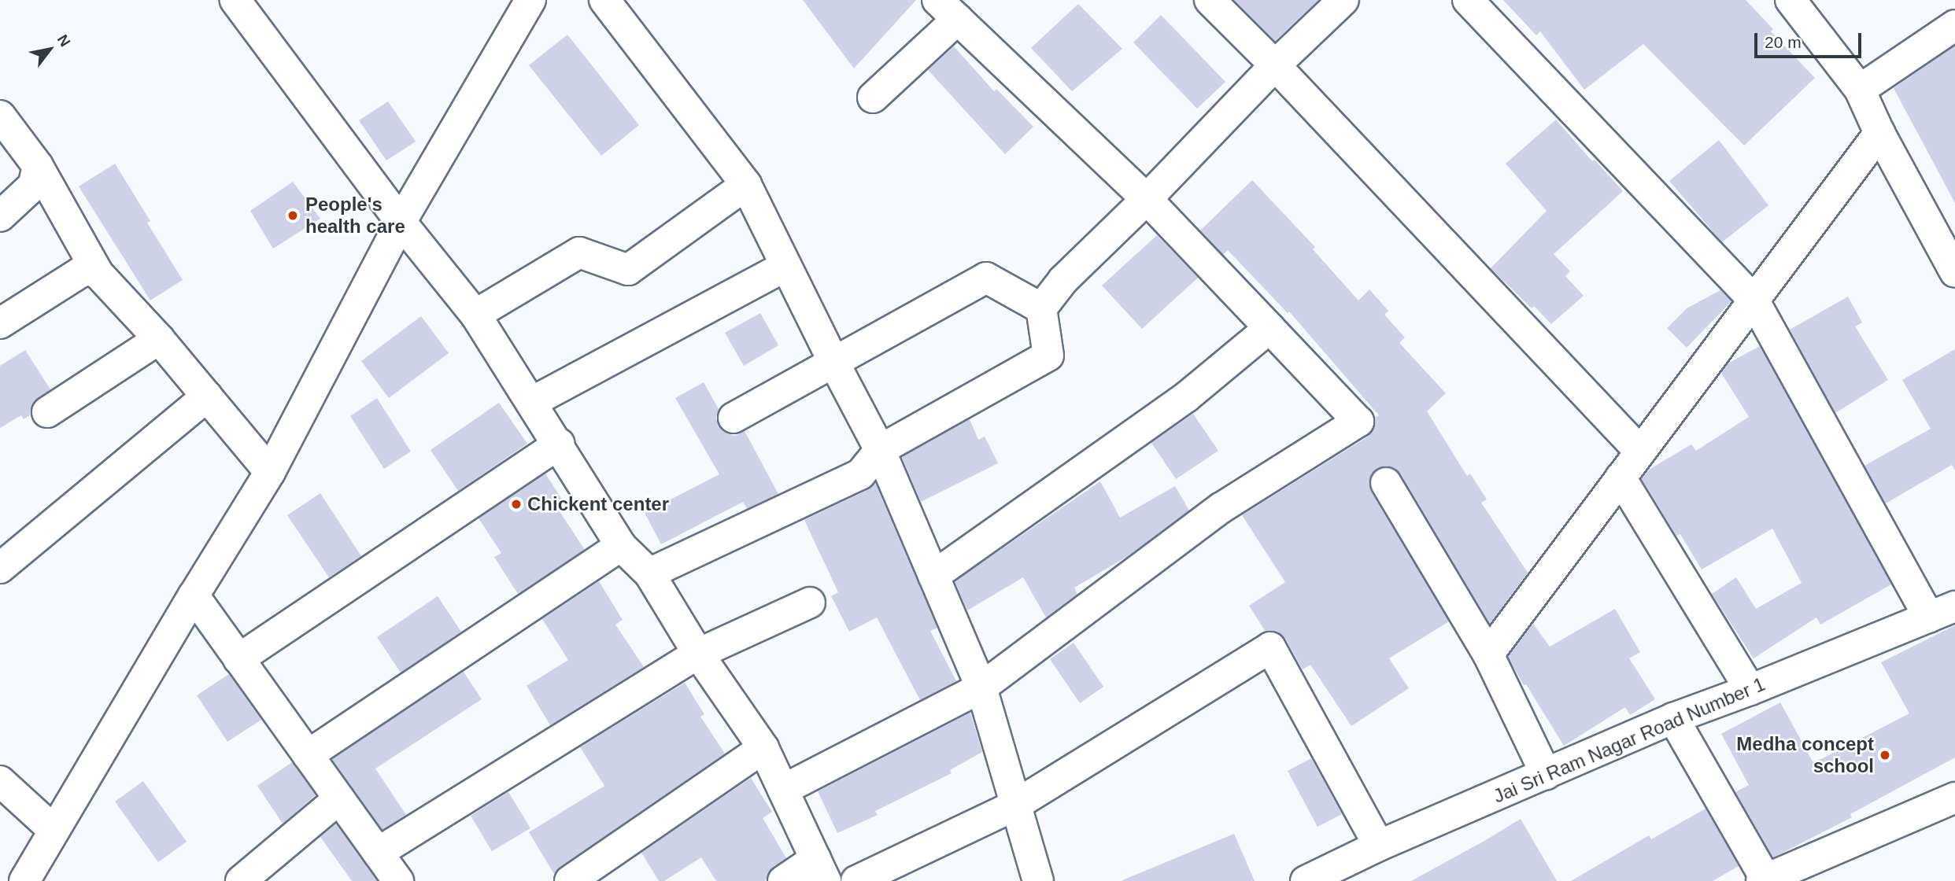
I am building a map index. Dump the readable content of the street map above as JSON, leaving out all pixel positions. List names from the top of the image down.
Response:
{
  "streets": {
    "street": ["Jai Sri Ram Nagar Road Number 1"]
  },
  "places": ["People's health care", "Chickent center", "Medha concept school"],
  "scale_bar": "20 m",
  "north": "top right"
}
